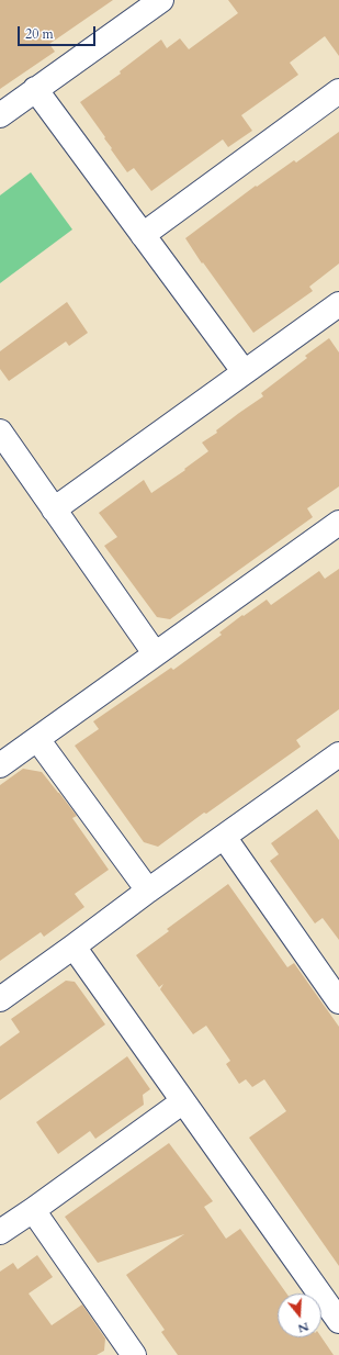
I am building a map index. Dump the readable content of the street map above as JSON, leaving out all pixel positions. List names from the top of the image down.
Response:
{
  "scale_bar": "20 m",
  "north": "bottom"
}
